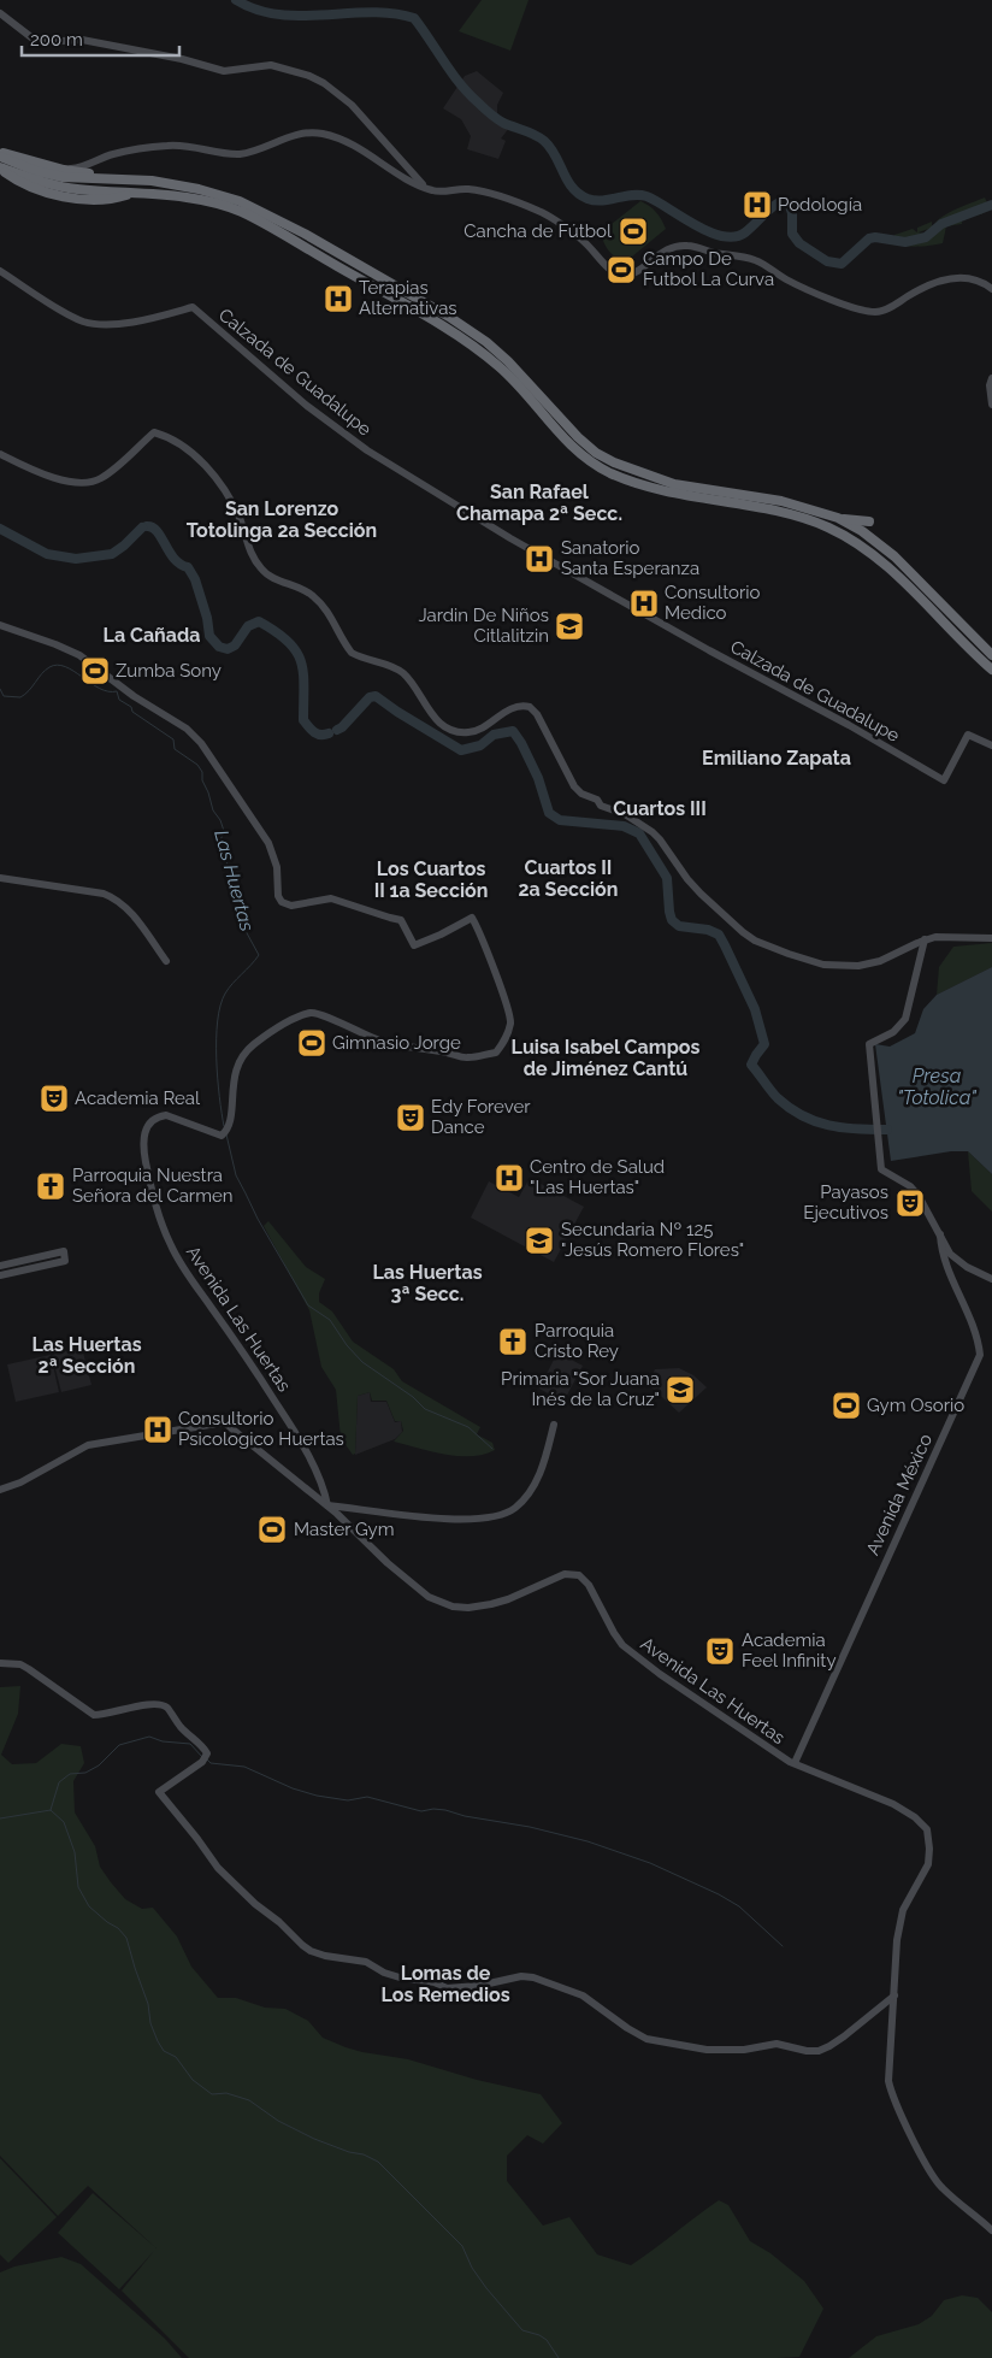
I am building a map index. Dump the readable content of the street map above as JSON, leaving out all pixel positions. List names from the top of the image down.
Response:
{
  "streets": {
    "street": ["Calzada de Guadalupe", "Avenida Las Huertas", "Avenida México"]
  },
  "crossings": [
    ["Avenida Las Huertas", "Avenida México"]
  ],
  "districts": [
    "San Rafael Chamapa 2ª Secc.",
    "San Lorenzo Totolinga 2a Sección",
    "La Cañada",
    "Emiliano Zapata",
    "Cuartos III",
    "Cuartos II 2a Sección",
    "Los Cuartos II 1a Sección",
    "Luisa Isabel Campos de Jiménez Cantú",
    "Las Huertas 3ª Secc.",
    "Las Huertas 2ª Sección",
    "Lomas de Los Remedios"
  ],
  "water": ["Las Huertas", "Presa \"Totolica\""],
  "places": {
    "hospital": [
      "Podología",
      "Terapias Alternativas",
      "Sanatorio Santa Esperanza",
      "Consultorio Medico",
      "Centro de Salud \"Las Huertas\"",
      "Consultorio Psicologico Huertas"
    ],
    "sports": [
      "Cancha de Fútbol",
      "Campo De Futbol La Curva",
      "Zumba Sony",
      "Gimnasio Jorge",
      "Gym Osorio",
      "Master Gym"
    ],
    "school or university": ["Jardin De Niños Citlalitzin", "Secundaria Nº 125 \"Jesús Romero Flores\"", "Primaria \"Sor Juana Inés de la Cruz\""],
    "theatre": [
      "Academia Real",
      "Edy Forever Dance",
      "Payasos Ejecutivos",
      "Academia Feel Infinity"
    ],
    "church": ["Parroquia Nuestra Señora del Carmen", "Parroquia Cristo Rey"]
  },
  "scale_bar": "200 m"
}
